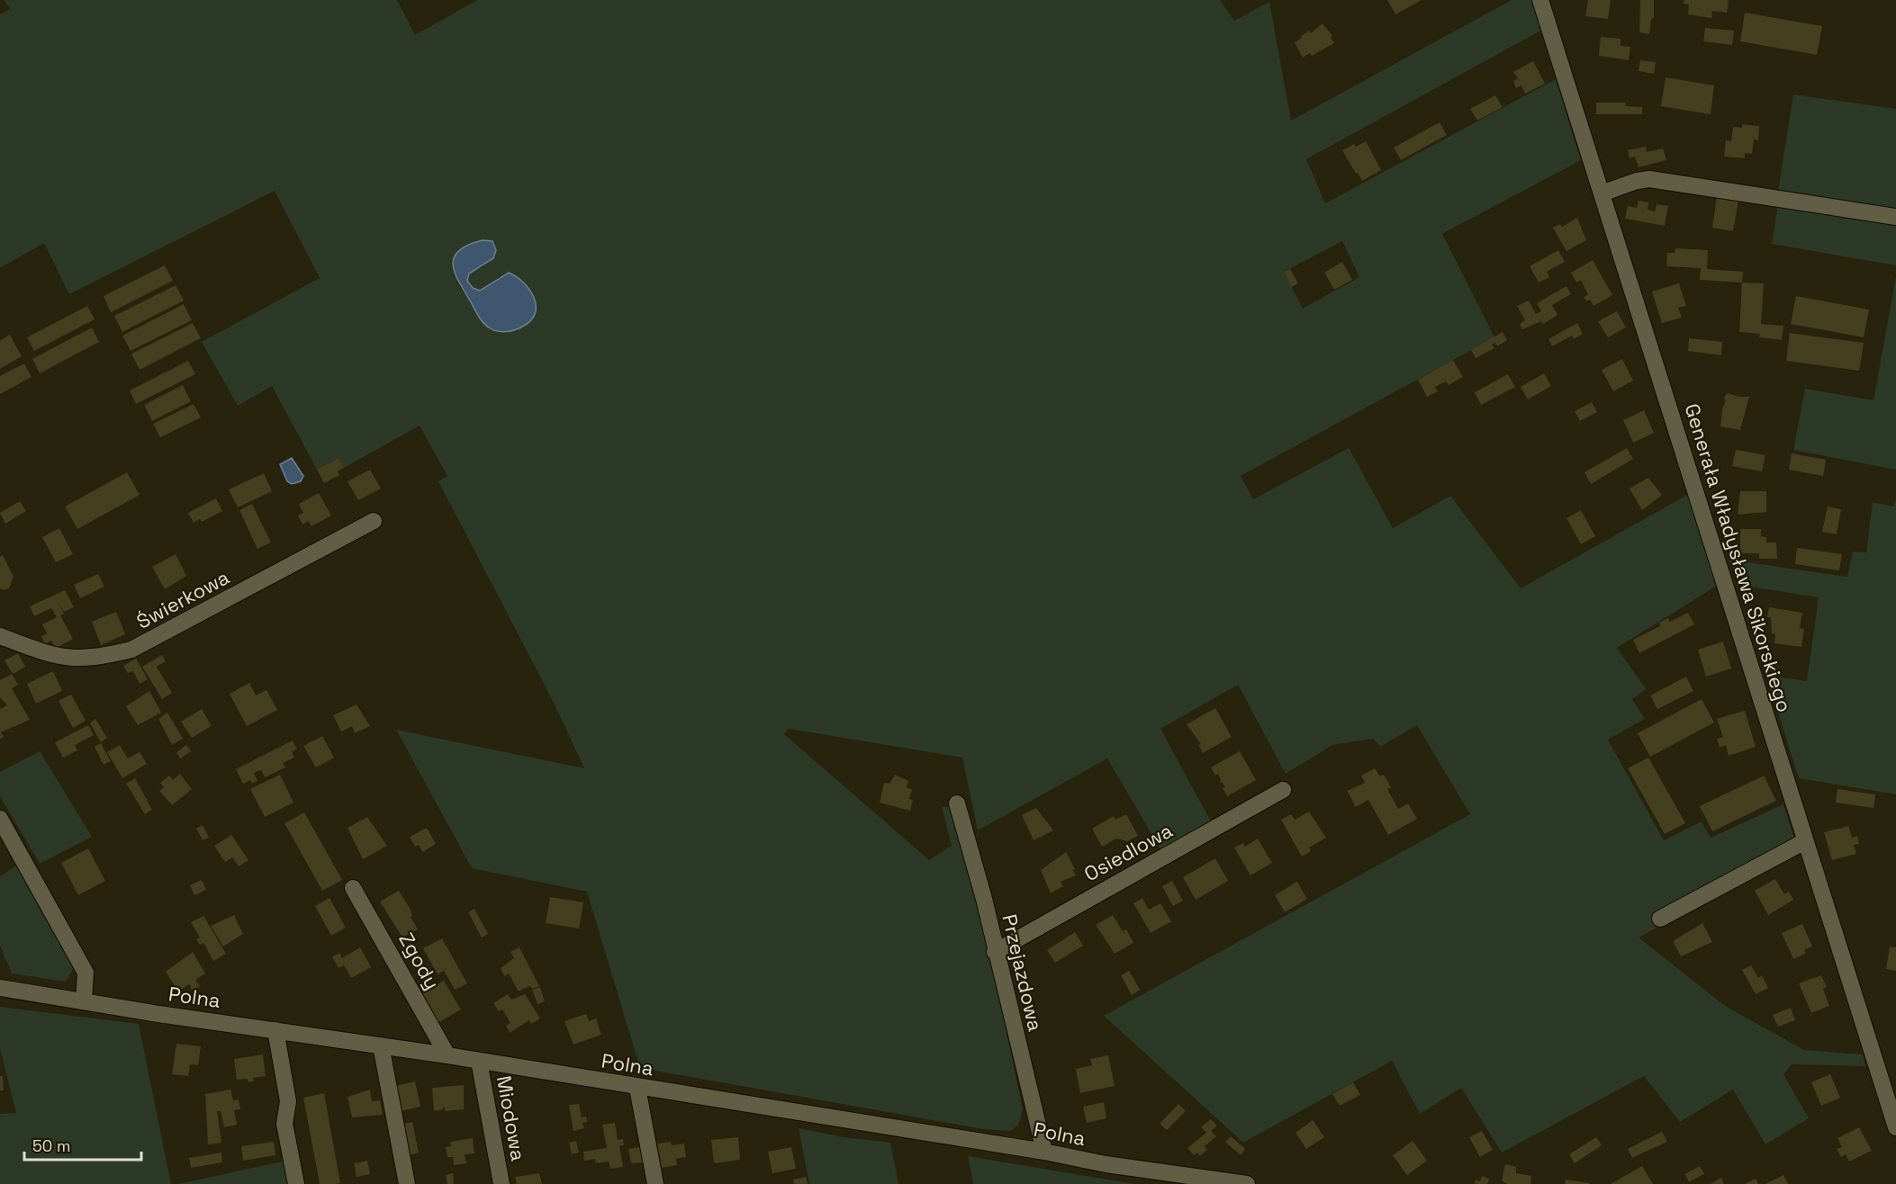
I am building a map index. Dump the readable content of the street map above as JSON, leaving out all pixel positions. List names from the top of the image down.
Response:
{
  "streets": {
    "street": [
      "Generała Władysława Sikorskiego",
      "Świerkowa",
      "Osiedlowa",
      "Zgody",
      "Przejazdowa",
      "Polna",
      "Miodowa"
    ]
  },
  "crossings": [
    ["Osiedlowa", "Przejazdowa"],
    ["Zgody", "Polna"],
    ["Przejazdowa", "Polna"],
    ["Polna", "Miodowa"]
  ],
  "scale_bar": "50 m"
}
